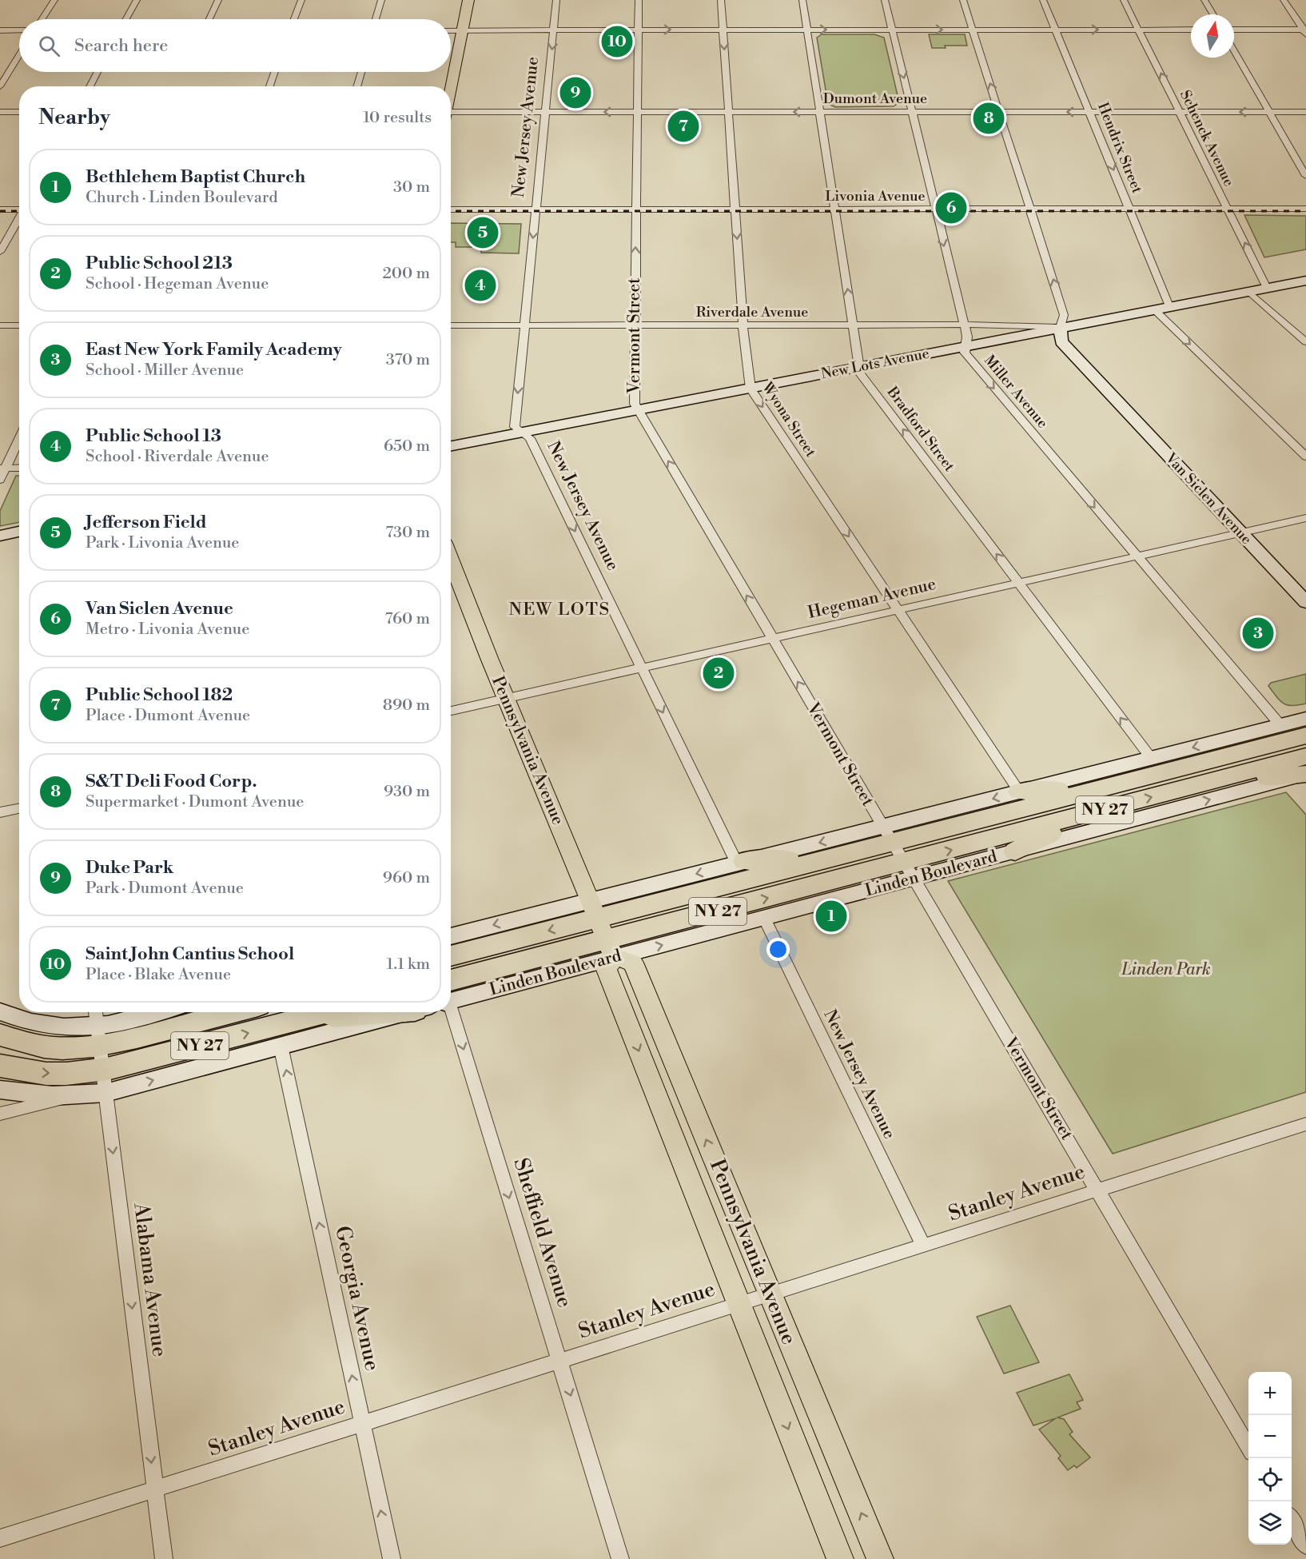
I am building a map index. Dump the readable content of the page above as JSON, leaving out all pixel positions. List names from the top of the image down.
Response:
{
  "streets": {
    "highway": ["NY 27", "Linden Boulevard"],
    "main road": ["Pennsylvania Avenue"],
    "street": [
      "Dumont Avenue",
      "New Jersey Avenue",
      "Schenck Avenue",
      "Hendrix Street",
      "Livonia Avenue",
      "Riverdale Avenue",
      "Vermont Street",
      "New Lots Avenue",
      "Miller Avenue",
      "Wyona Street",
      "Bradford Street",
      "Van Siclen Avenue",
      "Hegeman Avenue",
      "Stanley Avenue",
      "Sheffield Avenue",
      "Alabama Avenue",
      "Georgia Avenue"
    ]
  },
  "crossings": [
    ["Dumont Avenue", "New Jersey Avenue"],
    ["Dumont Avenue", "Schenck Avenue"],
    ["Dumont Avenue", "Hendrix Street"],
    ["Dumont Avenue", "Vermont Street"],
    ["Dumont Avenue", "Miller Avenue"],
    ["Dumont Avenue", "Wyona Street"],
    ["Dumont Avenue", "Bradford Street"],
    ["Dumont Avenue", "Van Siclen Avenue"],
    ["New Jersey Avenue", "Livonia Avenue"],
    ["New Jersey Avenue", "Riverdale Avenue"],
    ["New Jersey Avenue", "New Lots Avenue"],
    ["New Jersey Avenue", "Hegeman Avenue"],
    ["New Jersey Avenue", "Linden Boulevard"],
    ["New Jersey Avenue", "Stanley Avenue"],
    ["Schenck Avenue", "Livonia Avenue"],
    ["Schenck Avenue", "New Lots Avenue"],
    ["Hendrix Street", "Livonia Avenue"],
    ["Hendrix Street", "New Lots Avenue"],
    ["Livonia Avenue", "Vermont Street"],
    ["Livonia Avenue", "Miller Avenue"],
    ["Livonia Avenue", "Wyona Street"],
    ["Livonia Avenue", "Bradford Street"],
    ["Livonia Avenue", "Van Siclen Avenue"],
    ["Riverdale Avenue", "Vermont Street"],
    ["Riverdale Avenue", "New Lots Avenue"],
    ["Riverdale Avenue", "Miller Avenue"],
    ["Riverdale Avenue", "Wyona Street"],
    ["Riverdale Avenue", "Bradford Street"],
    ["Riverdale Avenue", "Van Siclen Avenue"],
    ["Vermont Street", "New Lots Avenue"],
    ["Vermont Street", "Hegeman Avenue"],
    ["Vermont Street", "Linden Boulevard"],
    ["Vermont Street", "Stanley Avenue"],
    ["New Lots Avenue", "Miller Avenue"],
    ["New Lots Avenue", "Wyona Street"],
    ["New Lots Avenue", "Bradford Street"],
    ["New Lots Avenue", "Van Siclen Avenue"],
    ["Miller Avenue", "Hegeman Avenue"],
    ["Miller Avenue", "Linden Boulevard"],
    ["Wyona Street", "Hegeman Avenue"],
    ["Wyona Street", "Linden Boulevard"],
    ["Bradford Street", "Hegeman Avenue"],
    ["Bradford Street", "Linden Boulevard"],
    ["Van Siclen Avenue", "Hegeman Avenue"],
    ["Hegeman Avenue", "Pennsylvania Avenue"],
    ["Pennsylvania Avenue", "Linden Boulevard"],
    ["Pennsylvania Avenue", "Stanley Avenue"],
    ["Linden Boulevard", "Alabama Avenue"],
    ["Linden Boulevard", "Georgia Avenue"],
    ["Stanley Avenue", "Sheffield Avenue"],
    ["Stanley Avenue", "Alabama Avenue"],
    ["Stanley Avenue", "Georgia Avenue"]
  ],
  "one_way": [
    "New Jersey Avenue",
    "Vermont Street",
    "Miller Avenue",
    "Wyona Street",
    "Bradford Street",
    "Sheffield Avenue",
    "Alabama Avenue",
    "Georgia Avenue"
  ],
  "districts": ["NEW LOTS"],
  "parks": ["Linden Park"],
  "north": "top",
  "page": {
    "search": "Search here",
    "pins": [
      "10",
      "9",
      "8",
      "7",
      "6",
      "5",
      "4",
      "3",
      "2",
      "1"
    ],
    "heading": ["Nearby", "10 results"],
    "list": [
      {
        "mark": "1",
        "name": "Bethlehem Baptist Church",
        "note": "Church · Linden Boulevard",
        "value": "30 m"
      },
      {
        "mark": "2",
        "name": "Public School 213",
        "note": "School · Hegeman Avenue",
        "value": "200 m"
      },
      {
        "mark": "3",
        "name": "East New York Family Academy",
        "note": "School · Miller Avenue",
        "value": "370 m"
      },
      {
        "mark": "4",
        "name": "Public School 13",
        "note": "School · Riverdale Avenue",
        "value": "650 m"
      },
      {
        "mark": "5",
        "name": "Jefferson Field",
        "note": "Park · Livonia Avenue",
        "value": "730 m"
      },
      {
        "mark": "6",
        "name": "Van Siclen Avenue",
        "note": "Metro · Livonia Avenue",
        "value": "760 m"
      },
      {
        "mark": "7",
        "name": "Public School 182",
        "note": "Place · Dumont Avenue",
        "value": "890 m"
      },
      {
        "mark": "8",
        "name": "S&T Deli Food Corp.",
        "note": "Supermarket · Dumont Avenue",
        "value": "930 m"
      },
      {
        "mark": "9",
        "name": "Duke Park",
        "note": "Park · Dumont Avenue",
        "value": "960 m"
      },
      {
        "mark": "10",
        "name": "Saint John Cantius School",
        "note": "Place · Blake Avenue",
        "value": "1.1 km"
      }
    ],
    "map_buttons": ["+", "−"]
  }
}
